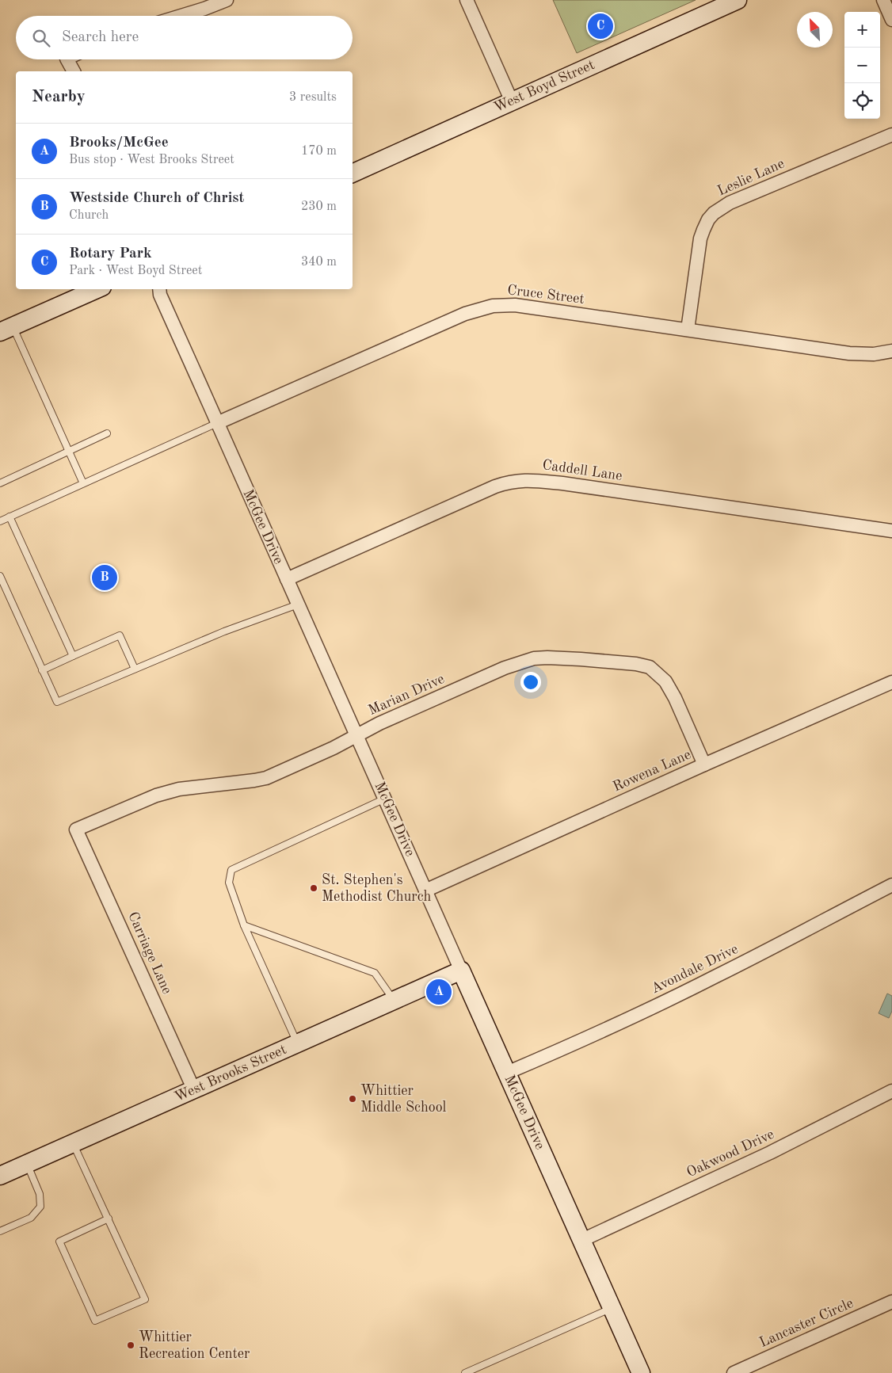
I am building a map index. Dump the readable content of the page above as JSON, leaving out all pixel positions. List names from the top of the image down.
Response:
{
  "streets": {
    "street": [
      "West Boyd Street",
      "Leslie Lane",
      "Cruce Street",
      "Caddell Lane",
      "McGee Drive",
      "Marian Drive",
      "Rowena Lane",
      "Carriage Lane",
      "Avondale Drive",
      "West Brooks Street",
      "Oakwood Drive",
      "Lancaster Circle"
    ]
  },
  "crossings": [
    ["Leslie Lane", "Cruce Street"],
    ["Cruce Street", "McGee Drive"],
    ["Caddell Lane", "McGee Drive"],
    ["McGee Drive", "Marian Drive"],
    ["McGee Drive", "Rowena Lane"],
    ["McGee Drive", "Avondale Drive"],
    ["McGee Drive", "West Brooks Street"],
    ["McGee Drive", "Oakwood Drive"],
    ["Marian Drive", "Rowena Lane"],
    ["Marian Drive", "Carriage Lane"],
    ["Carriage Lane", "West Brooks Street"]
  ],
  "places": ["St. Stephen's Methodist Church", "Whittier Middle School", "Whittier Recreation Center"],
  "north": "top left",
  "page": {
    "map_buttons": ["+", "−"],
    "pins": ["C", "B", "A"],
    "search": "Search here",
    "heading": ["Nearby", "3 results"],
    "list": [
      {
        "mark": "A",
        "name": "Brooks/McGee",
        "note": "Bus stop · West Brooks Street",
        "value": "170 m"
      },
      {
        "mark": "B",
        "name": "Westside Church of Christ",
        "note": "Church",
        "value": "230 m"
      },
      {
        "mark": "C",
        "name": "Rotary Park",
        "note": "Park · West Boyd Street",
        "value": "340 m"
      }
    ]
  }
}
